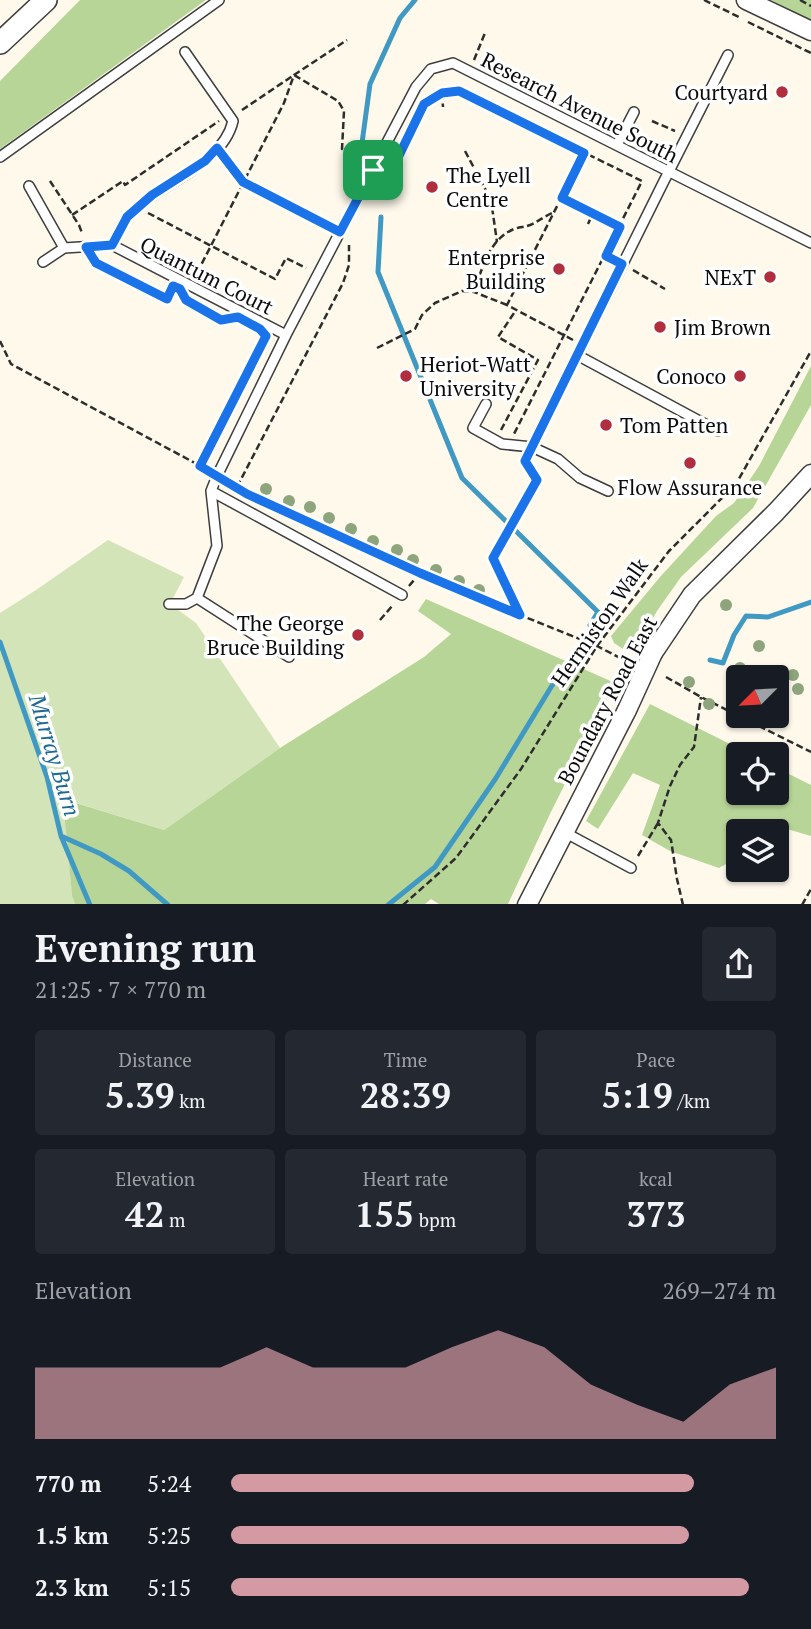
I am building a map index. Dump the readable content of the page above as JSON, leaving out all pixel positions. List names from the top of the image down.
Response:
{
  "streets": {
    "street": ["Boundary Road East"],
    "lane": ["Research Avenue South", "Quantum Court"],
    "path": ["Hermiston Walk"]
  },
  "crossings": [
    ["Research Avenue South", "Quantum Court"]
  ],
  "water": ["Murray Burn"],
  "places": [
    "Courtyard",
    "The Lyell Centre",
    "Enterprise Building",
    "NExT",
    "Jim Brown",
    "Heriot-Watt University",
    "Conoco",
    "Tom Patten",
    "Flow Assurance",
    "The George Bruce Building"
  ],
  "north": "bottom left",
  "page": {
    "heading": ["Evening run", "21:25 · 7 × 770 m"],
    "stats": [
      ["Distance", "5.39 km"],
      ["Time", "28:39"],
      ["Pace", "5:19 /km"],
      ["Elevation", "42 m"],
      ["Heart rate", "155 bpm"],
      ["kcal", "373"]
    ],
    "chart": ["Elevation", "269–274 m"],
    "list": [
      {
        "name": "770 m",
        "note": "5:24"
      },
      {
        "name": "1.5 km",
        "note": "5:25"
      },
      {
        "name": "2.3 km",
        "note": "5:15"
      }
    ]
  }
}
